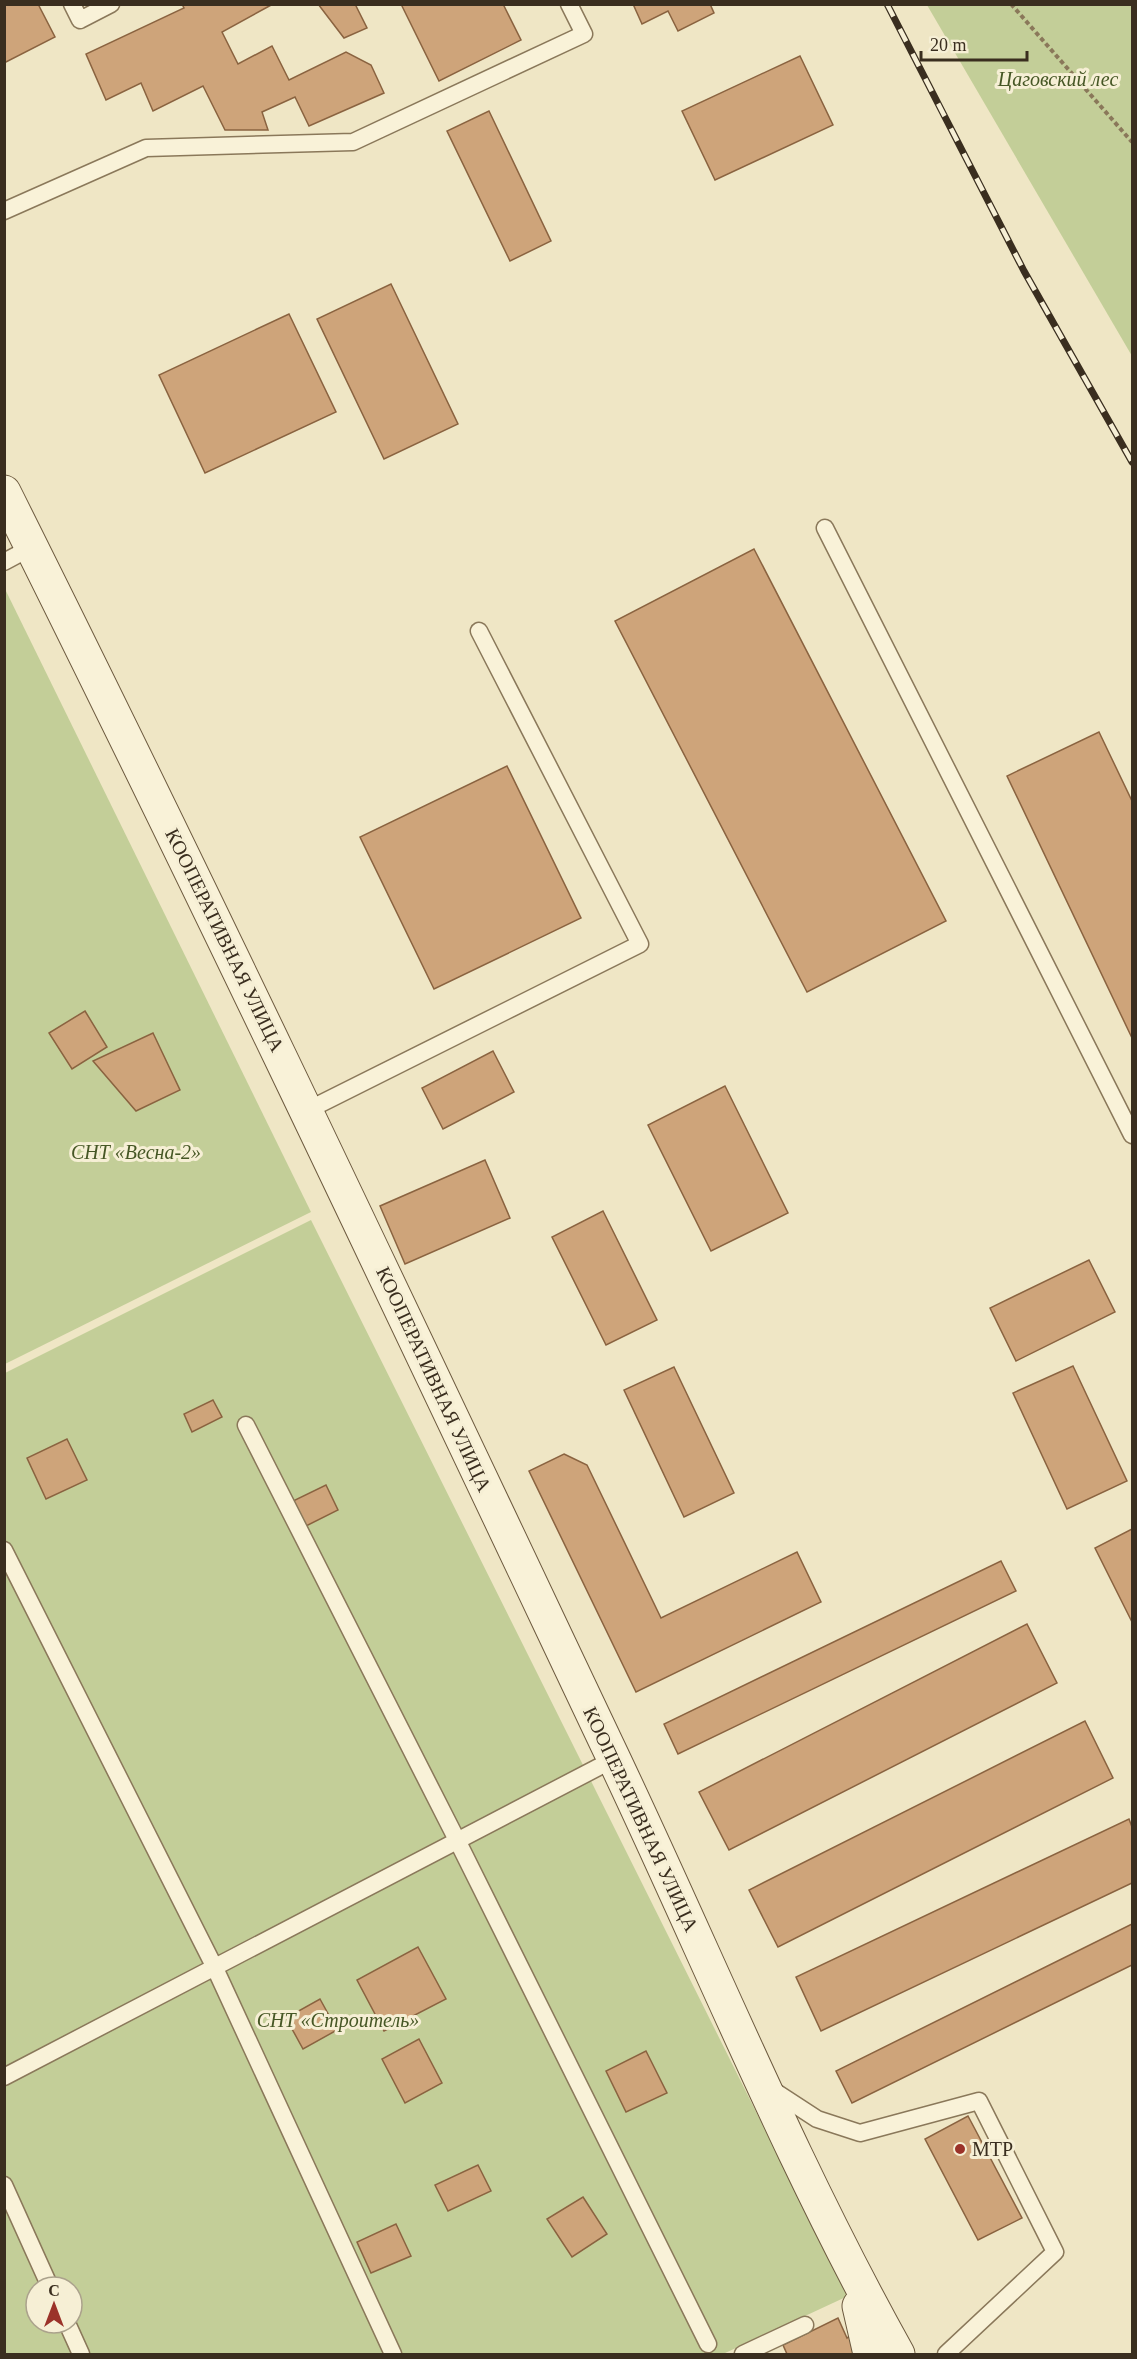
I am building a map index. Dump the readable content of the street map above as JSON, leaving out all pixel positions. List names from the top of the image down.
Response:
{
  "streets": {
    "main road": ["КООПЕРАТИВНАЯ УЛИЦА"]
  },
  "parks": ["Цаговский лес", "СНТ «Весна-2»", "СНТ «Строитель»"],
  "places": ["МТР"],
  "scale_bar": "20 m",
  "north": "top"
}
